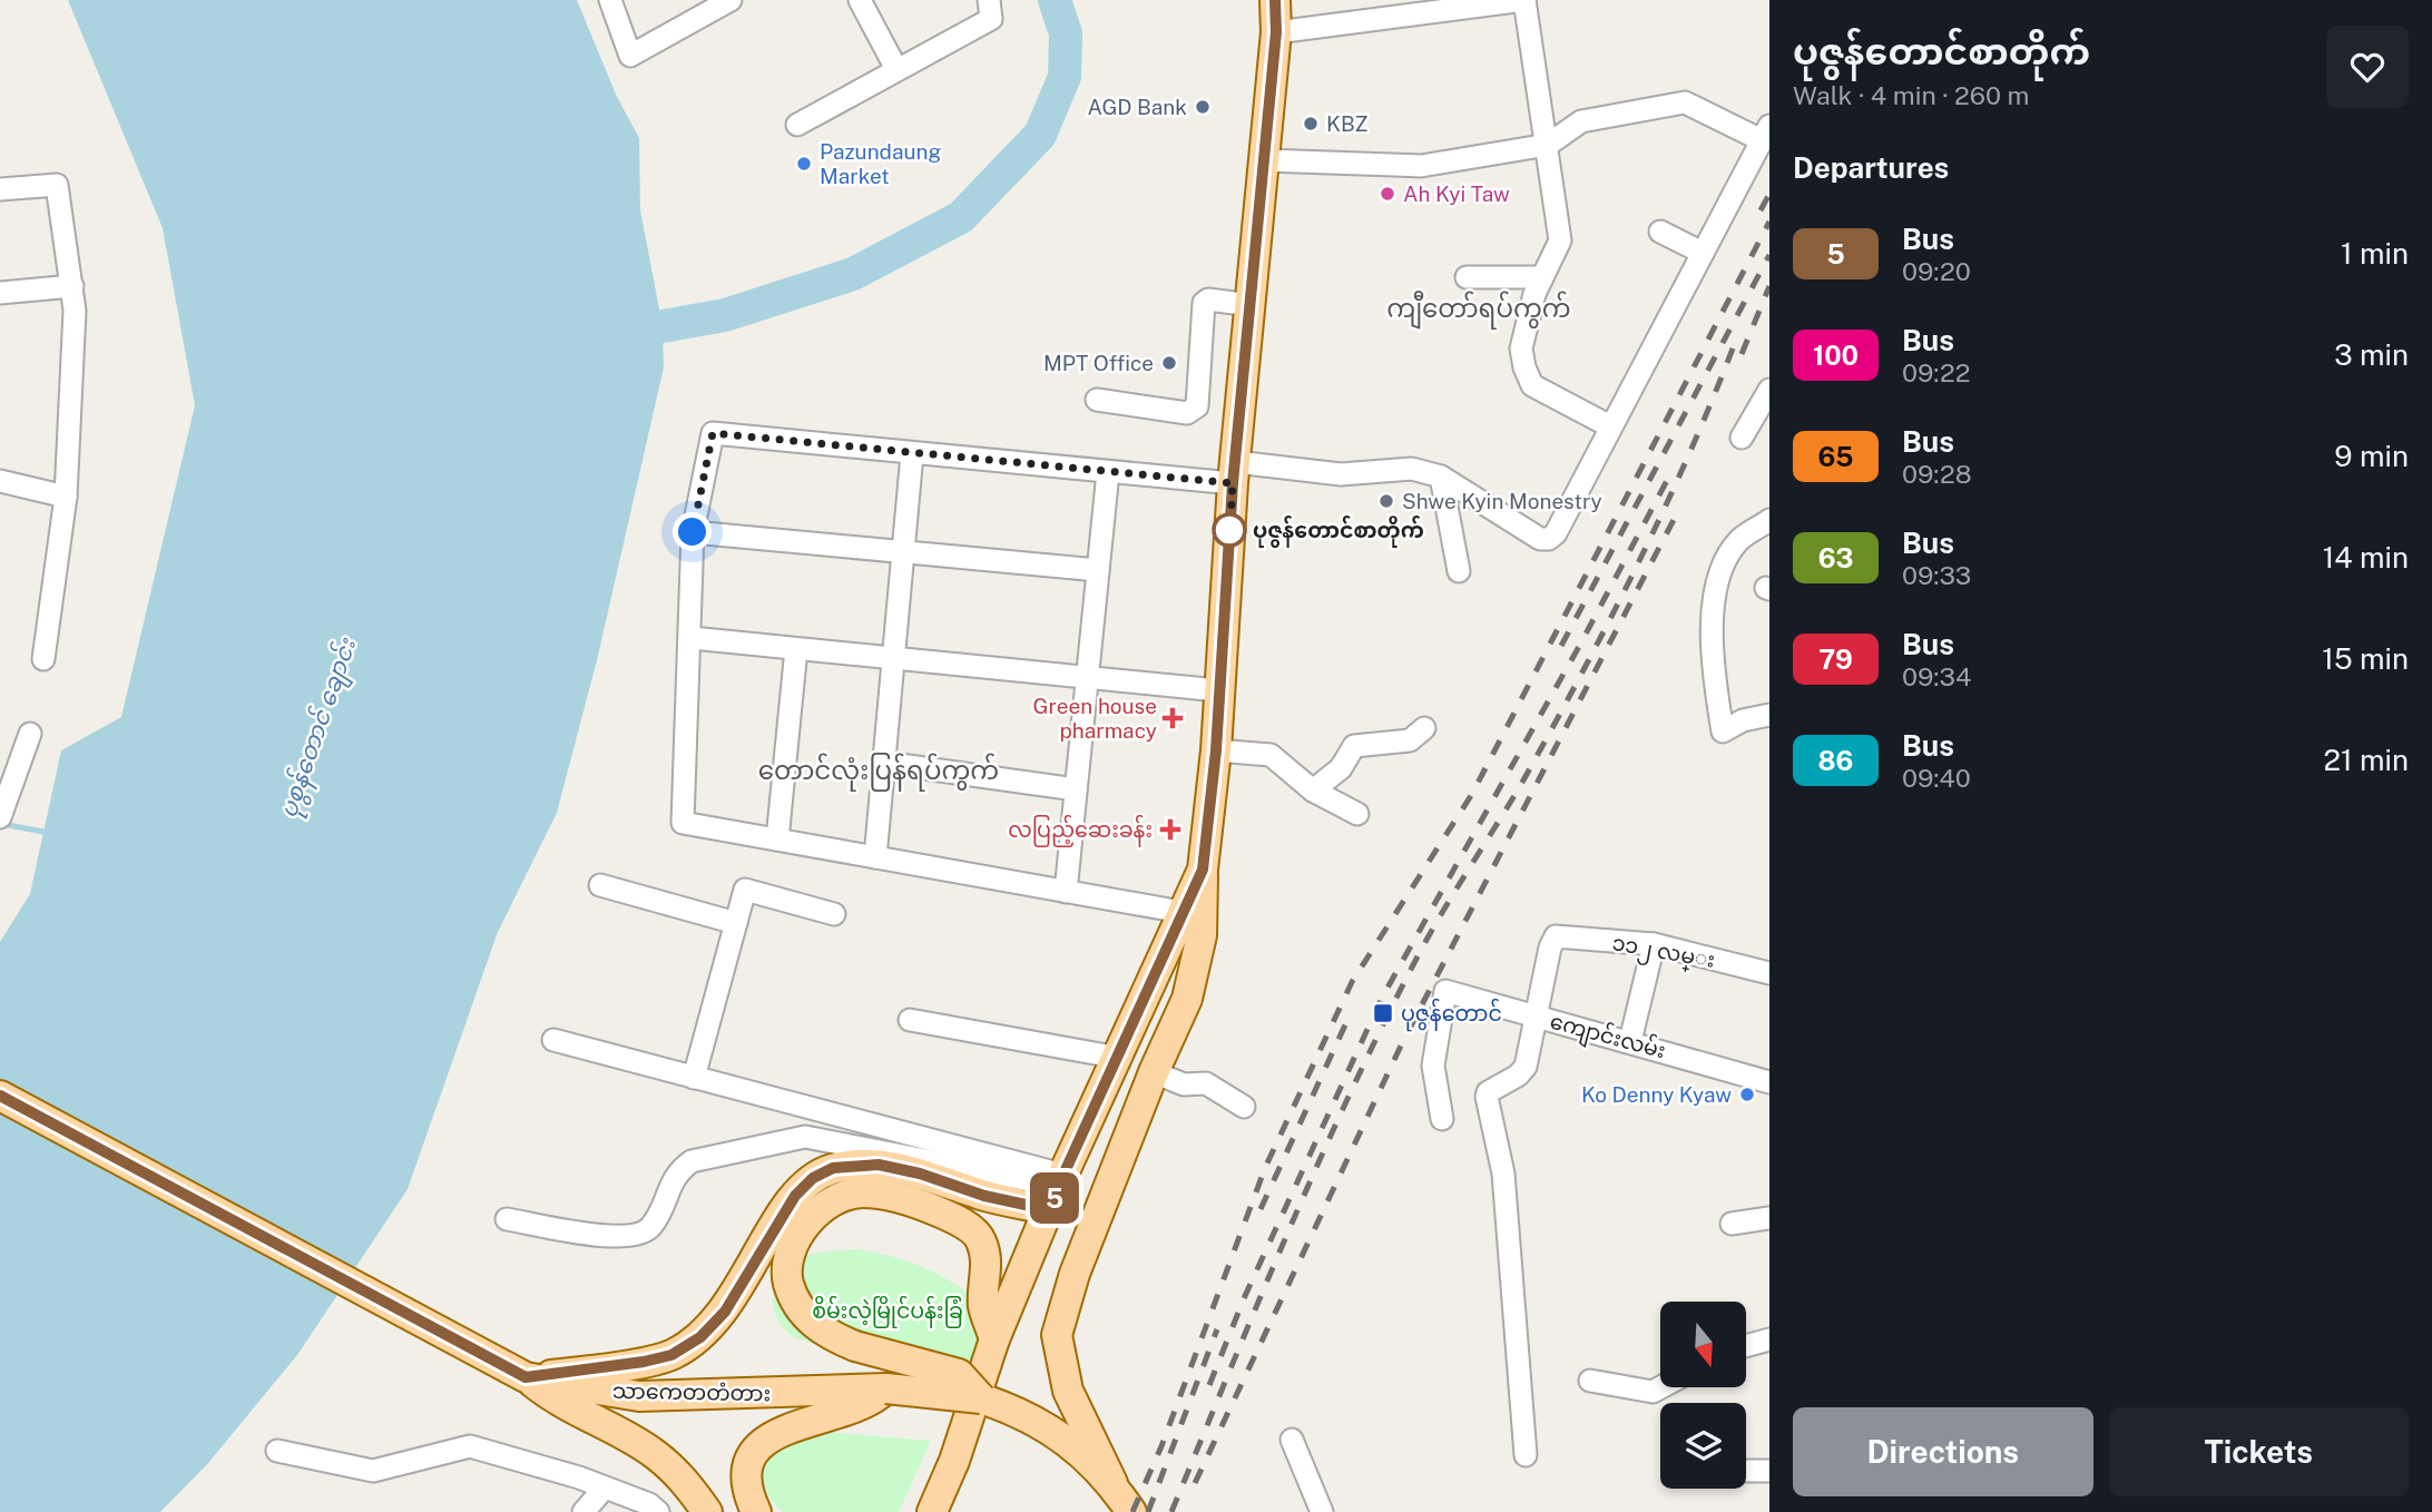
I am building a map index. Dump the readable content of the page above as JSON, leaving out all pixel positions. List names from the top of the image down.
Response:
{
  "streets": {
    "main road": ["သာကေတတံတား"],
    "street": ["၁၁၂ လမ္း", "ကျောင်းလမ်း"]
  },
  "crossings": [
    ["၁၁၂ လမ္း", "ကျောင်းလမ်း"]
  ],
  "districts": ["ကျီတော်ရပ်ကွက်", "တောင်လုံးပြန်ရပ်ကွက်"],
  "water": ["ပုစွန်တောင် ချောင်း"],
  "parks": ["စိမ်းလဲ့မြိုင်ပန်းခြံ"],
  "places": {
    "other": [
      "AGD Bank",
      "KBZ",
      "Pazundaung Market",
      "Ah Kyi Taw",
      "MPT Office",
      "Shwe Kyin Monestry",
      "ပုဇွန်တောင်စာတိုက်",
      "Ko Denny Kyaw"
    ],
    "health": ["Green house pharmacy", "လပြည့်ဆေးခန်း"],
    "transit": ["ပုဇွန်တောင်"]
  },
  "lines": ["bus line 5"],
  "north": "bottom",
  "page": {
    "on_map": "5",
    "heading": [
      ["ပုဇွန်တောင်စာတိုက်", "Walk · 4 min · 260 m"],
      "Departures"
    ],
    "list": [
      {
        "mark": "5",
        "name": "Bus",
        "note": "09:20",
        "value": "1 min"
      },
      {
        "mark": "100",
        "name": "Bus",
        "note": "09:22",
        "value": "3 min"
      },
      {
        "mark": "65",
        "name": "Bus",
        "note": "09:28",
        "value": "9 min"
      },
      {
        "mark": "63",
        "name": "Bus",
        "note": "09:33",
        "value": "14 min"
      },
      {
        "mark": "79",
        "name": "Bus",
        "note": "09:34",
        "value": "15 min"
      },
      {
        "mark": "86",
        "name": "Bus",
        "note": "09:40",
        "value": "21 min"
      }
    ],
    "buttons": ["Directions", "Tickets"]
  }
}
